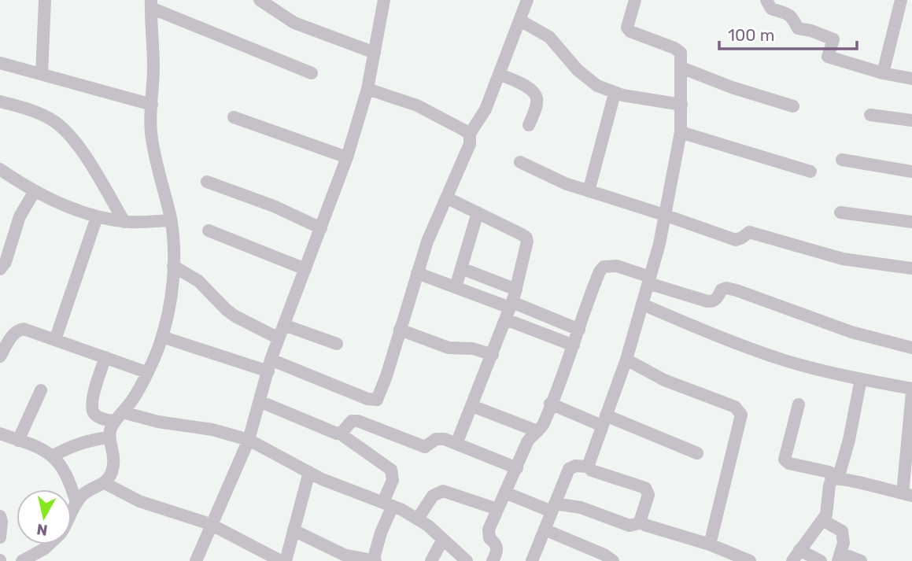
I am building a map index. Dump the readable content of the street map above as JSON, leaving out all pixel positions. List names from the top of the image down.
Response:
{
  "scale_bar": "100 m",
  "north": "bottom"
}
